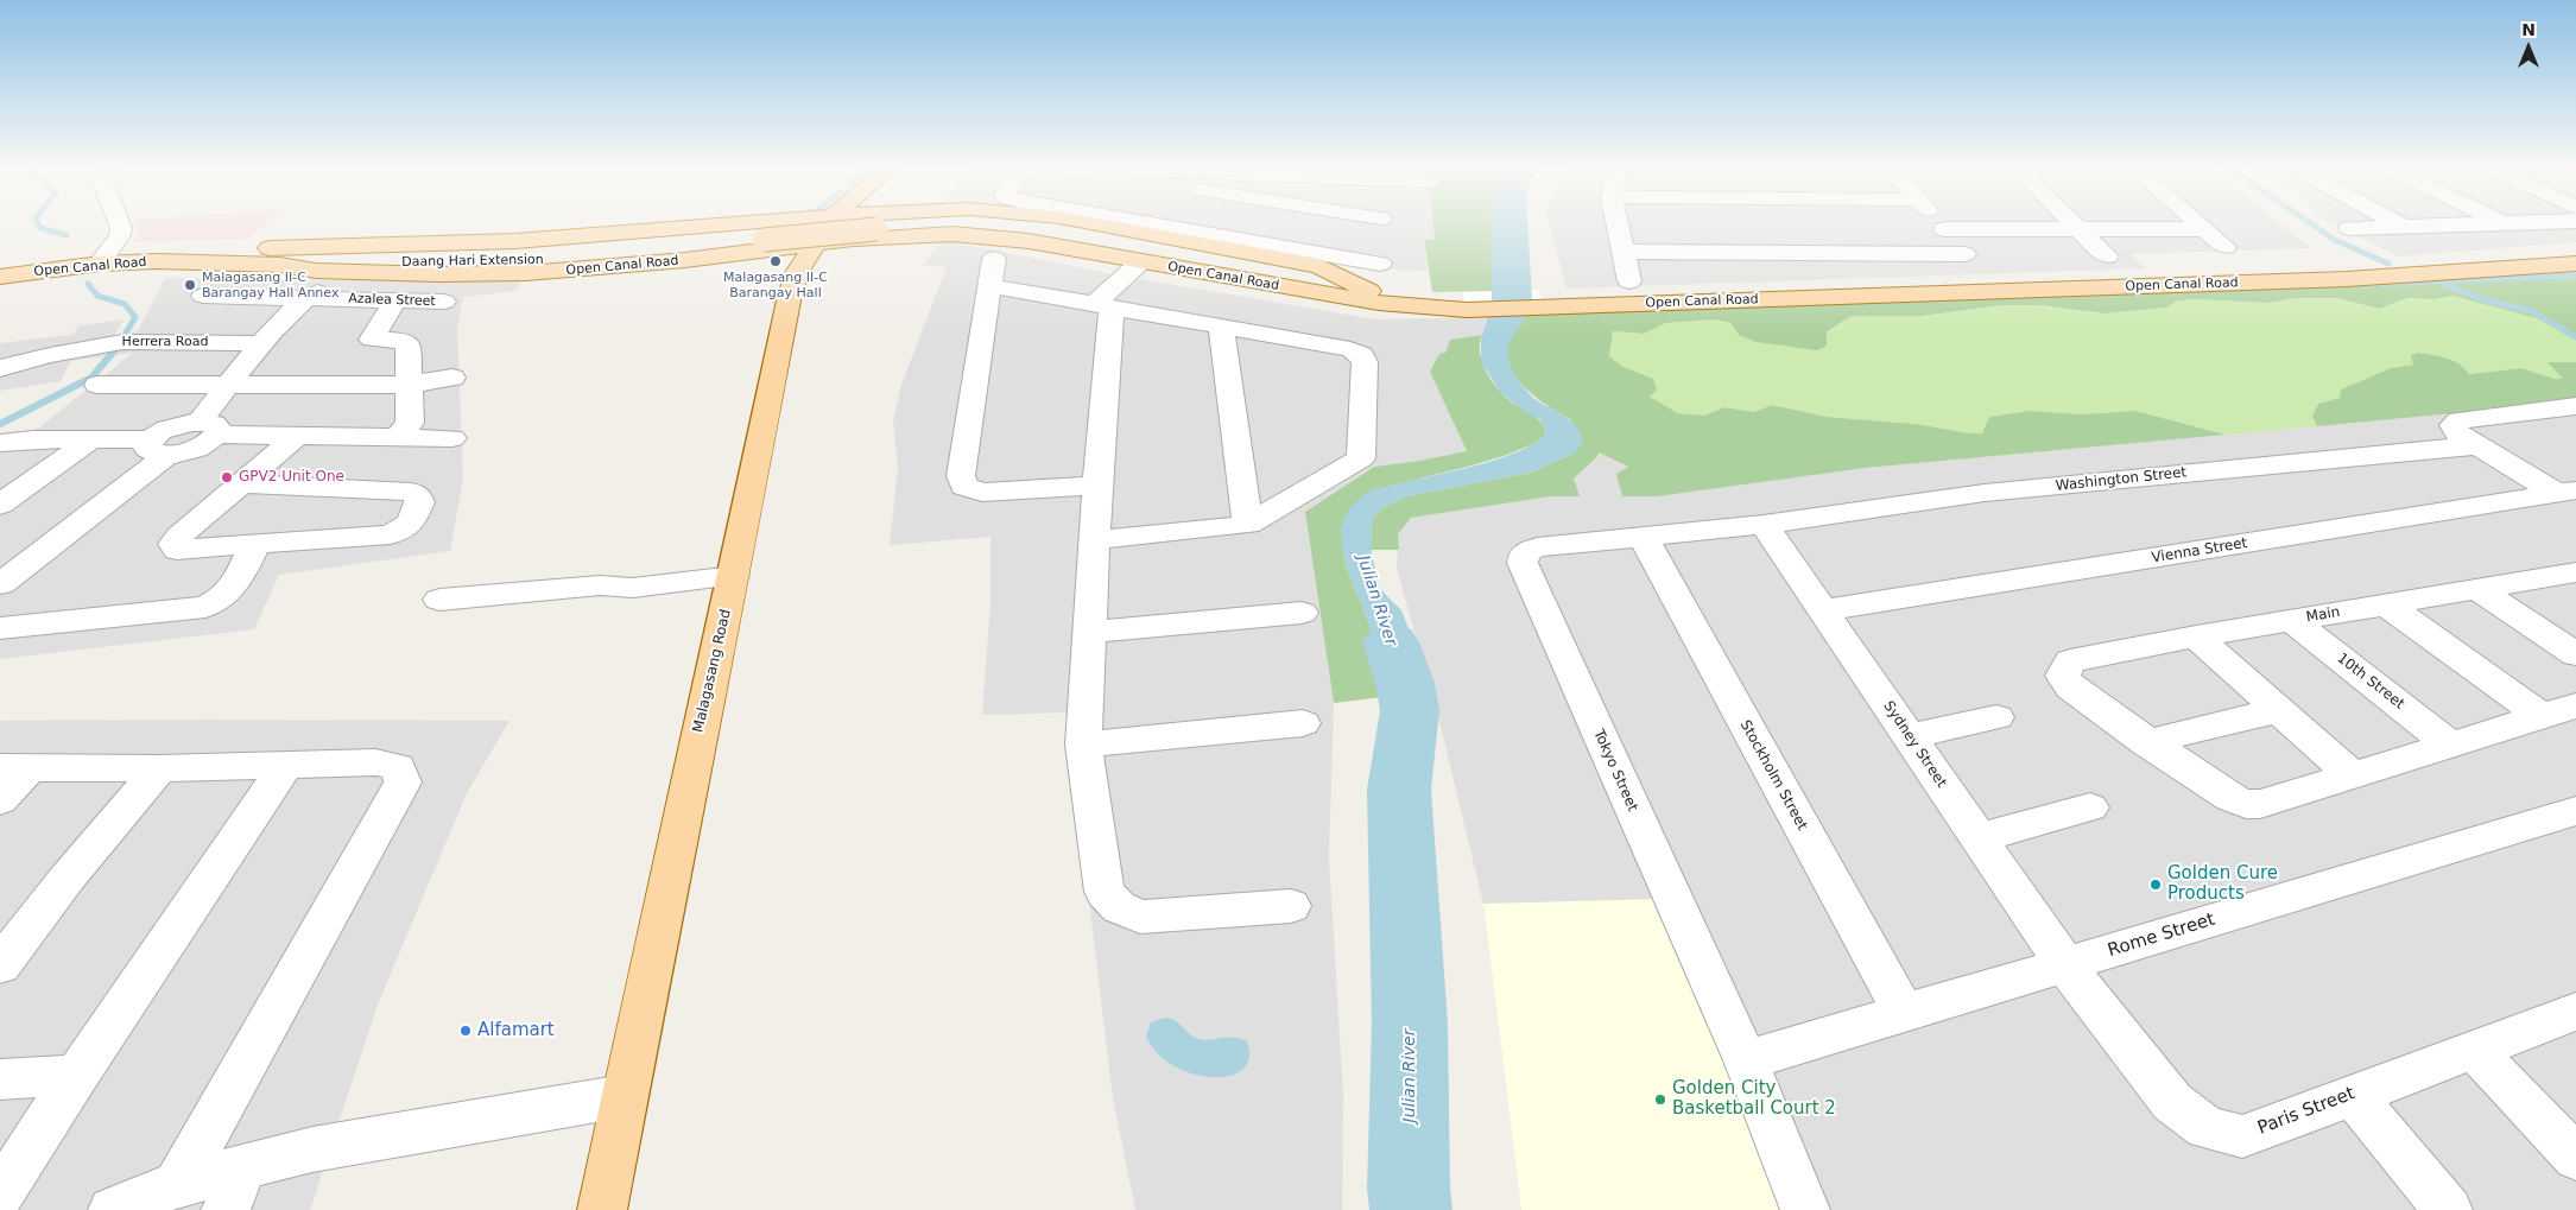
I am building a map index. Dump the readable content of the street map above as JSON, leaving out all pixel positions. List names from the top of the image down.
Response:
{
  "streets": {
    "main road": ["Daang Hari Extension", "Open Canal Road", "Malagasang Road"],
    "street": [
      "Azalea Street",
      "Herrera Road",
      "Washington Street",
      "Vienna Street",
      "Main",
      "10th Street",
      "Sydney Street",
      "Tokyo Street",
      "Stockholm Street",
      "Rome Street",
      "Paris Street"
    ]
  },
  "crossings": [
    ["Daang Hari Extension", "Open Canal Road"],
    ["Open Canal Road", "Malagasang Road"],
    ["Washington Street", "Sydney Street"],
    ["Washington Street", "Tokyo Street"],
    ["Vienna Street", "Sydney Street"],
    ["Main", "10th Street"],
    ["Sydney Street", "Tokyo Street"],
    ["Sydney Street", "Rome Street"],
    ["Sydney Street", "Paris Street"],
    ["Tokyo Street", "Stockholm Street"],
    ["Tokyo Street", "Rome Street"],
    ["Stockholm Street", "Rome Street"],
    ["Rome Street", "Paris Street"]
  ],
  "water": ["Julian River"],
  "places": [
    "Malagasang II-C Barangay Hall",
    "Malagasang II-C Barangay Hall Annex",
    "GPV2 Unit One",
    "Golden Cure Products",
    "Alfamart",
    "Golden City Basketball Court 2"
  ],
  "north": "top"
}
